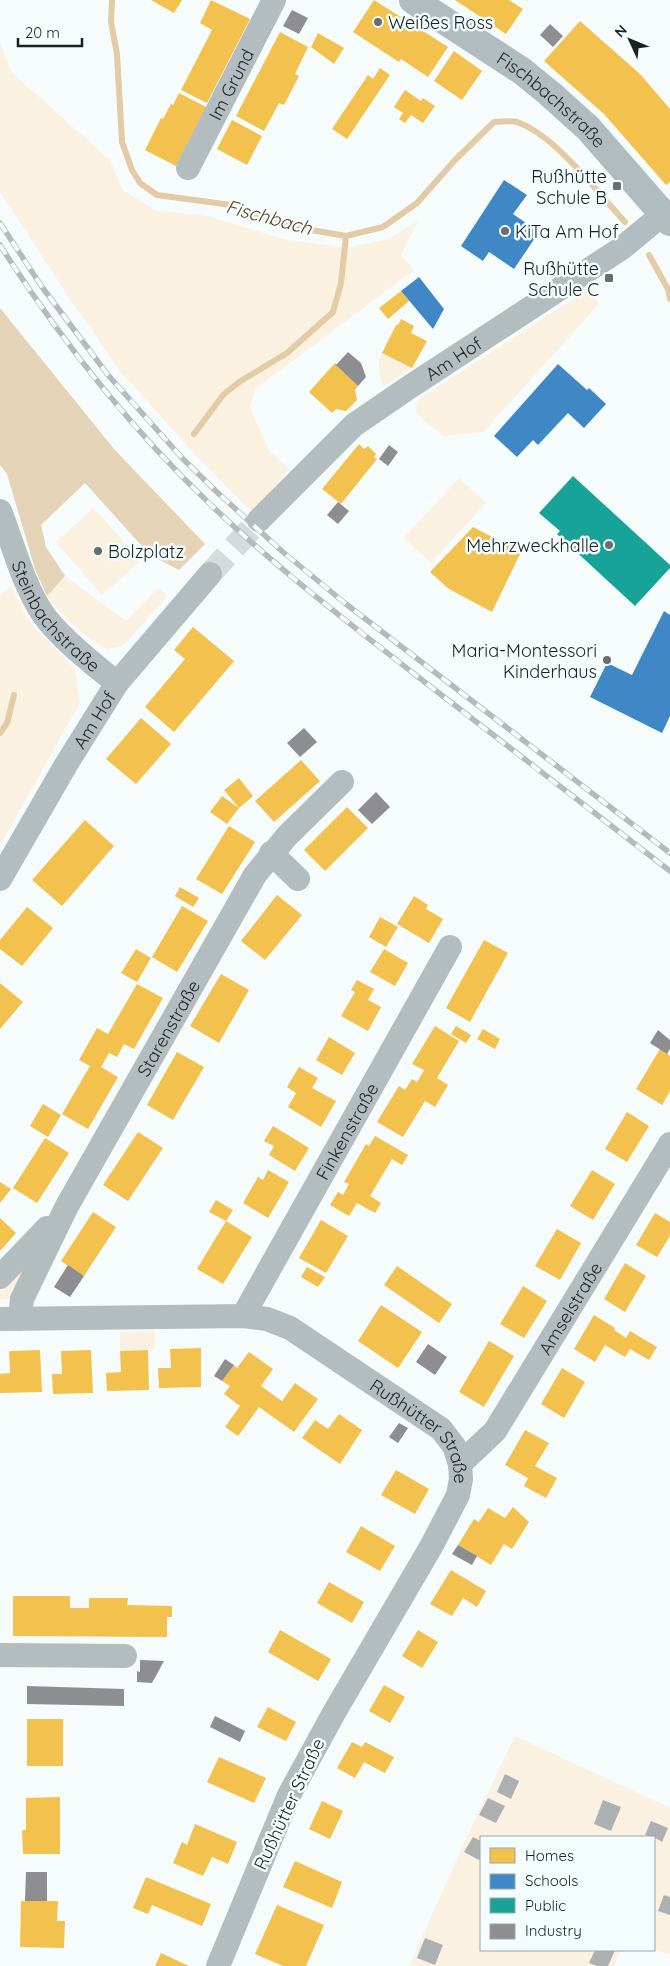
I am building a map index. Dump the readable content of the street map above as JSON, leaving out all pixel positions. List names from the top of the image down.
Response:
{
  "streets": {
    "main road": ["Fischbachstraße"],
    "street": [
      "Im Grund",
      "Am Hof",
      "Steinbachstraße",
      "Starenstraße",
      "Finkenstraße",
      "Amselstraße",
      "Rußhütter Straße"
    ]
  },
  "crossings": [
    ["Fischbachstraße", "Am Hof"],
    ["Am Hof", "Steinbachstraße"],
    ["Starenstraße", "Rußhütter Straße"],
    ["Finkenstraße", "Rußhütter Straße"],
    ["Amselstraße", "Rußhütter Straße"]
  ],
  "water": ["Fischbach"],
  "places": {
    "other": [
      "Weißes Ross",
      "KiTa Am Hof",
      "Mehrzweckhalle",
      "Bolzplatz",
      "Maria-Montessori Kinderhaus"
    ],
    "transit": ["Rußhütte Schule B", "Rußhütte Schule C"]
  },
  "legend": [
    "Homes",
    "Schools",
    "Public",
    "Industry"
  ],
  "scale_bar": "20 m",
  "north": "top left"
}
